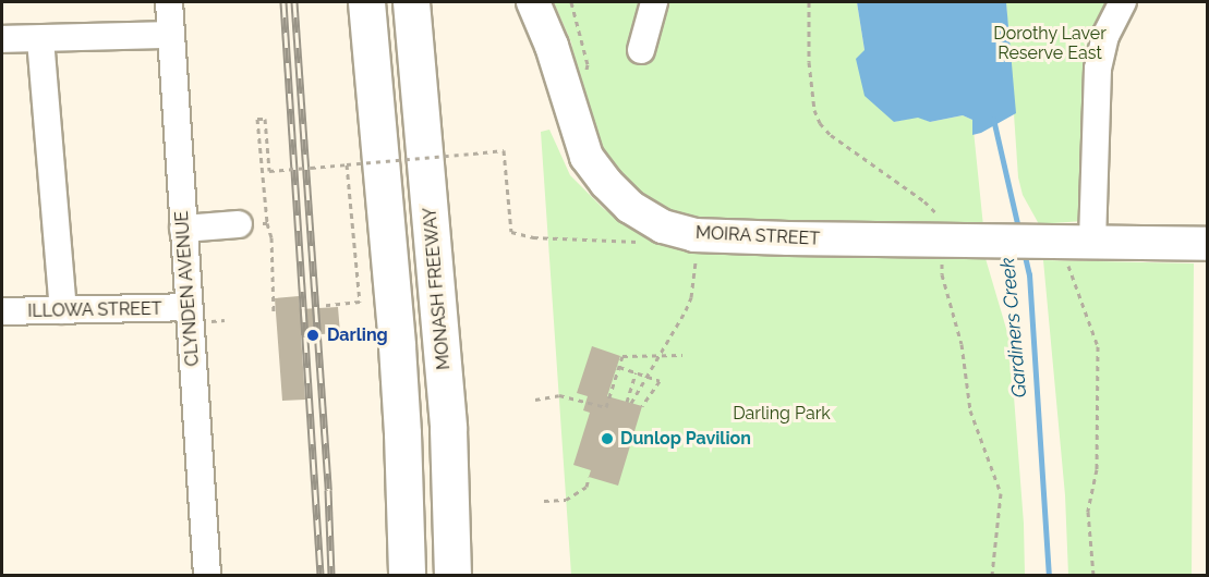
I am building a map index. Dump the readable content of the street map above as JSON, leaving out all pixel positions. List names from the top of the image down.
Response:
{
  "streets": {
    "highway": ["MONASH FREEWAY"],
    "main road": ["MOIRA STREET"],
    "street": ["CLYNDEN AVENUE", "ILLOWA STREET"]
  },
  "crossings": [
    ["CLYNDEN AVENUE", "ILLOWA STREET"]
  ],
  "water": ["Gardiners Creek"],
  "parks": ["Dorothy Laver Reserve East", "Darling Park"],
  "places": ["Darling", "Dunlop Pavilion"]
}
